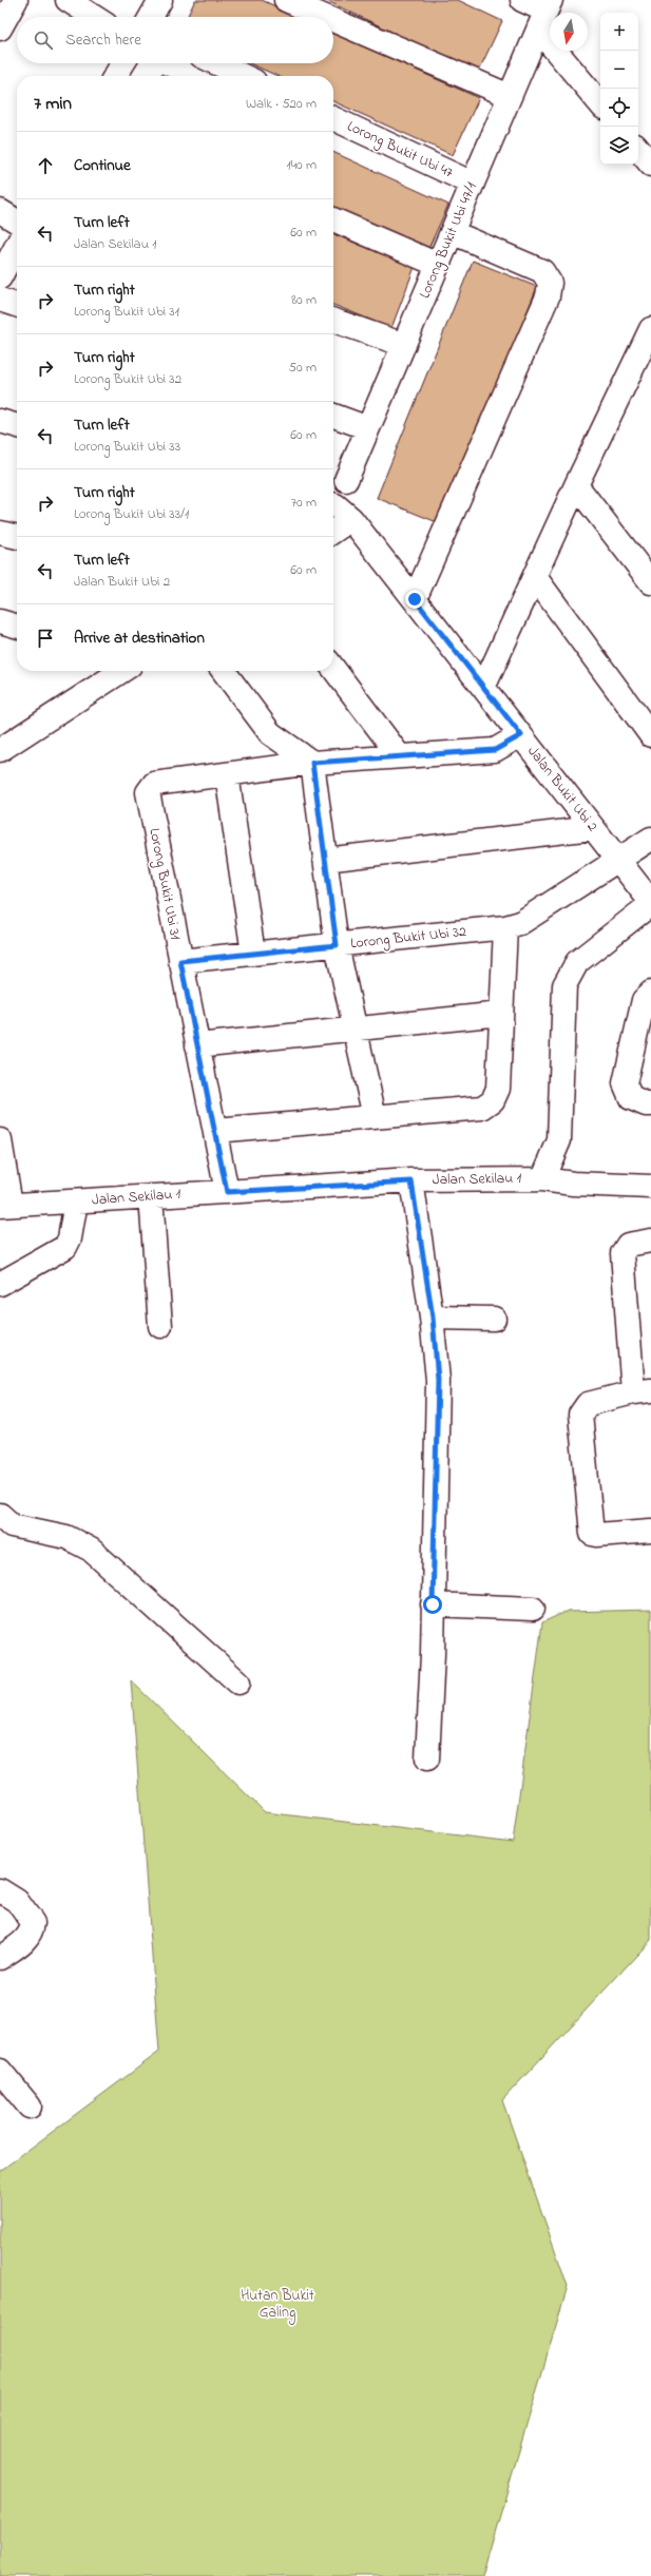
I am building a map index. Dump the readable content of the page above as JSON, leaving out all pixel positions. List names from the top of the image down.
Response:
{
  "streets": {
    "street": [
      "Lorong Bukit Ubi 47",
      "Lorong Bukit Ubi 47/1",
      "Jalan Bukit Ubi 2",
      "Lorong Bukit Ubi 31",
      "Lorong Bukit Ubi 32",
      "Jalan Sekilau 1"
    ]
  },
  "crossings": [
    ["Lorong Bukit Ubi 47", "Lorong Bukit Ubi 47/1"],
    ["Jalan Bukit Ubi 2", "Lorong Bukit Ubi 31"],
    ["Jalan Bukit Ubi 2", "Lorong Bukit Ubi 32"],
    ["Lorong Bukit Ubi 31", "Lorong Bukit Ubi 32"],
    ["Lorong Bukit Ubi 31", "Jalan Sekilau 1"]
  ],
  "parks": ["Hutan Bukit Galing"],
  "north": "bottom",
  "page": {
    "map_buttons": ["+", "−"],
    "search": "Search here",
    "heading": ["7 min", "Walk · 520 m"],
    "list": [
      ["Continue", "140 m"],
      ["Turn left", "Jalan Sekilau 1", "60 m"],
      ["Turn right", "Lorong Bukit Ubi 31", "80 m"],
      ["Turn right", "Lorong Bukit Ubi 32", "50 m"],
      ["Turn left", "Lorong Bukit Ubi 33", "60 m"],
      ["Turn right", "Lorong Bukit Ubi 33/1", "70 m"],
      ["Turn left", "Jalan Bukit Ubi 2", "60 m"],
      "Arrive at destination"
    ]
  }
}
